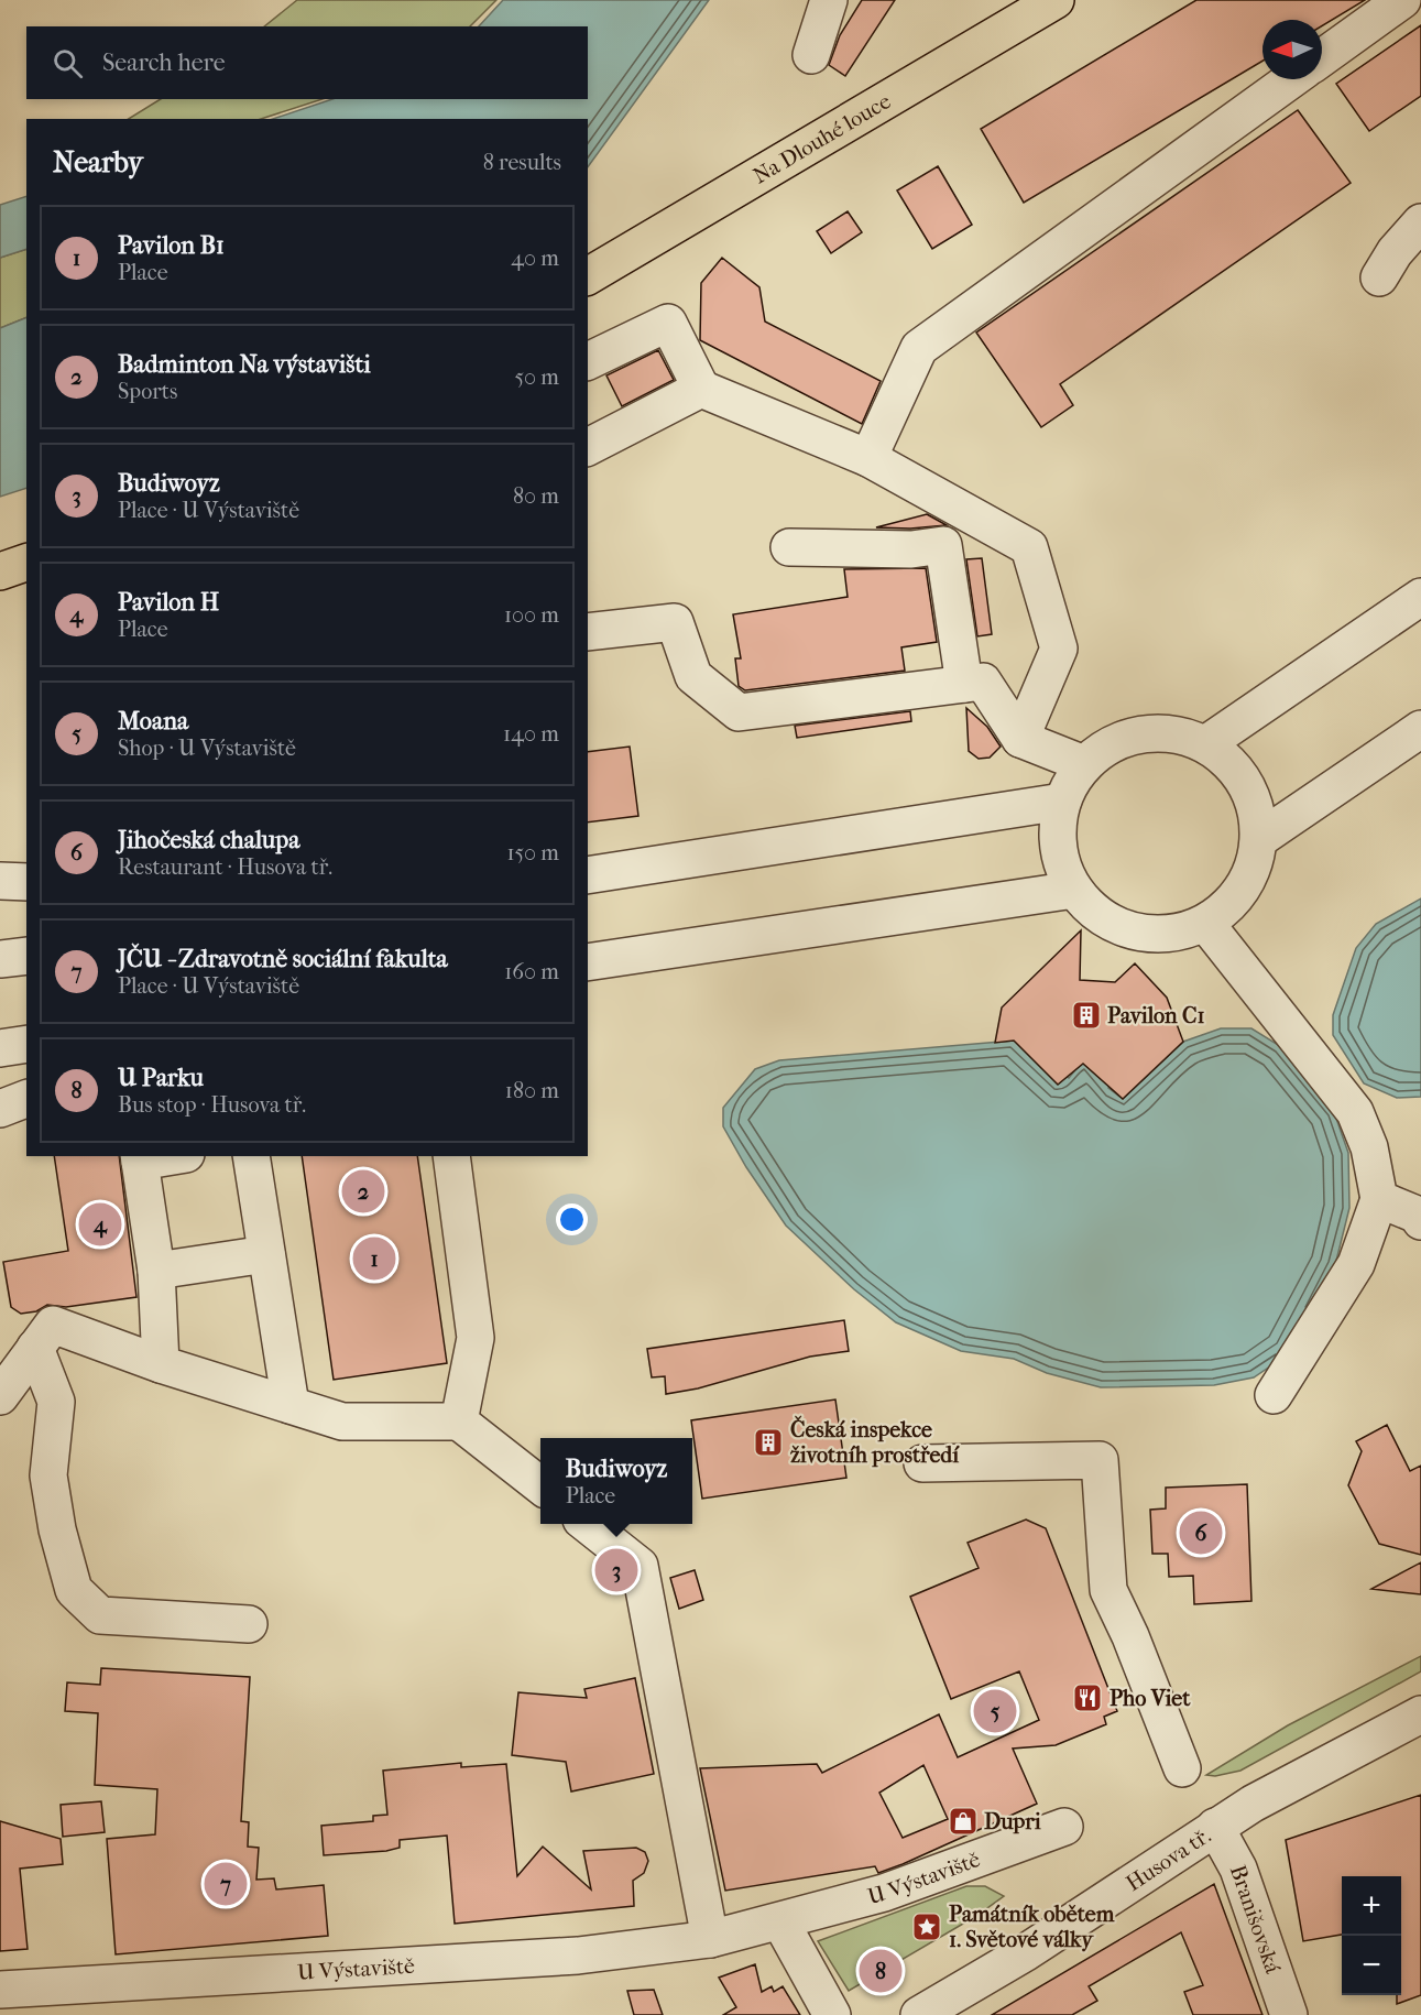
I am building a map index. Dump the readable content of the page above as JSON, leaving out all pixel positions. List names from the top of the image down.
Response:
{
  "streets": {
    "main road": ["Na Dlouhé louce"],
    "street": ["Husova tř.", "U Výstaviště", "Branišovská"]
  },
  "crossings": [
    ["Husova tř.", "Branišovská"]
  ],
  "places": {
    "building": ["Pavilon C1", "Česká inspekce životníh prostředí"],
    "restaurant": ["Pho Viet"],
    "shop": ["Dupri"],
    "place": ["Památník obětem 1. Světové války"]
  },
  "north": "left",
  "page": {
    "search": "Search here",
    "heading": ["Nearby", "8 results"],
    "list": [
      {
        "mark": "1",
        "name": "Pavilon B1",
        "note": "Place",
        "value": "40 m"
      },
      {
        "mark": "2",
        "name": "Badminton Na výstavišti",
        "note": "Sports",
        "value": "50 m"
      },
      {
        "mark": "3",
        "name": "Budiwoyz",
        "note": "Place · U Výstaviště",
        "value": "80 m"
      },
      {
        "mark": "4",
        "name": "Pavilon H",
        "note": "Place",
        "value": "100 m"
      },
      {
        "mark": "5",
        "name": "Moana",
        "note": "Shop · U Výstaviště",
        "value": "140 m"
      },
      {
        "mark": "6",
        "name": "Jihočeská chalupa",
        "note": "Restaurant · Husova tř.",
        "value": "150 m"
      },
      {
        "mark": "7",
        "name": "JČU - Zdravotně sociální fakulta",
        "note": "Place · U Výstaviště",
        "value": "160 m"
      },
      {
        "mark": "8",
        "name": "U Parku",
        "note": "Bus stop · Husova tř.",
        "value": "180 m"
      }
    ],
    "pins": [
      "2",
      "4",
      "1",
      "6",
      "3",
      "5",
      "7",
      "8"
    ],
    "popup": ["Budiwoyz", "Place"],
    "map_buttons": ["+", "−"]
  }
}
